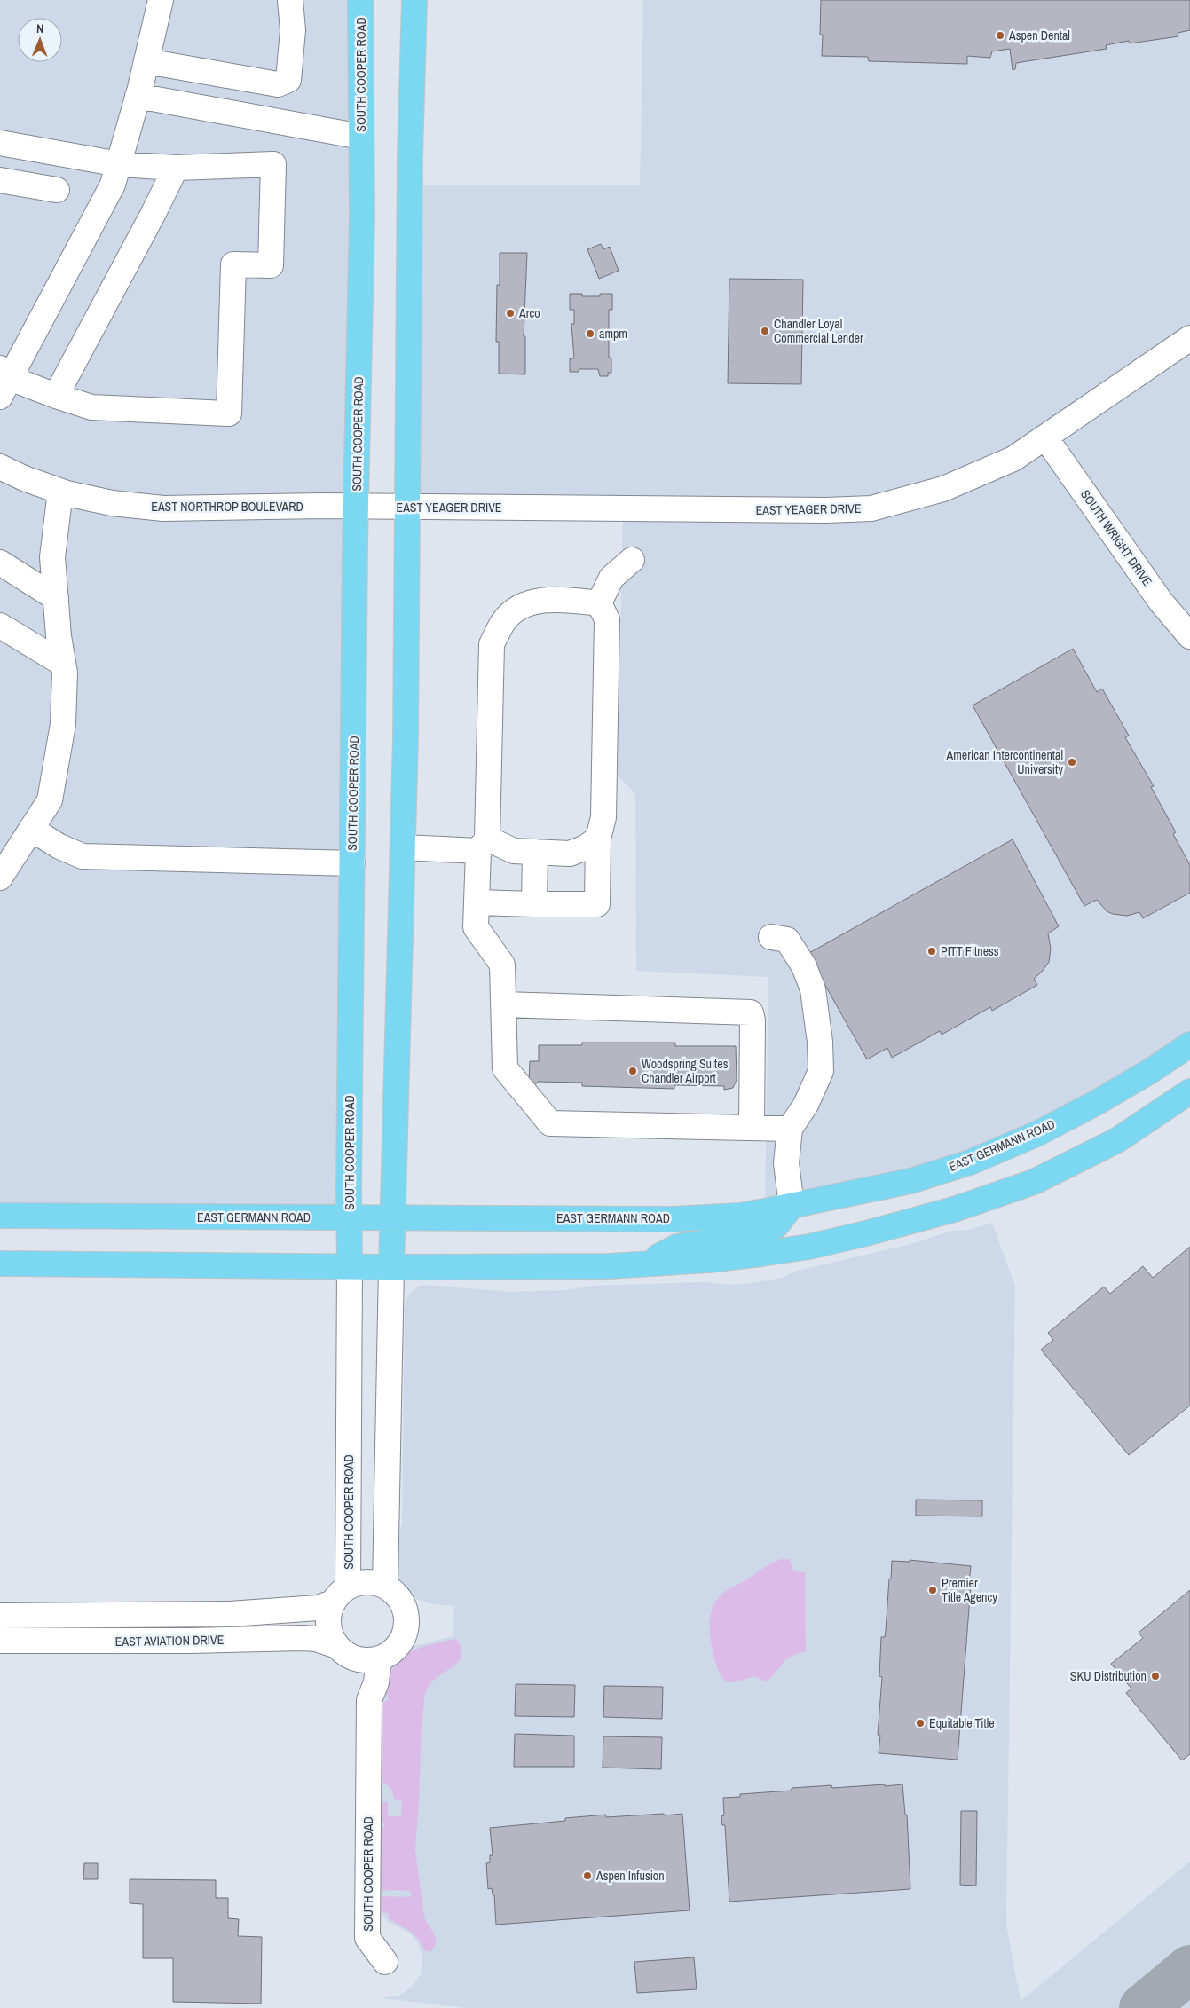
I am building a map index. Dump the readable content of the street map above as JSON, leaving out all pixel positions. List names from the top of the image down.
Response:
{
  "streets": {
    "main road": ["SOUTH COOPER ROAD", "EAST GERMANN ROAD"],
    "street": [
      "EAST NORTHROP BOULEVARD",
      "EAST YEAGER DRIVE",
      "SOUTH WRIGHT DRIVE",
      "EAST AVIATION DRIVE"
    ]
  },
  "crossings": [
    ["SOUTH COOPER ROAD", "EAST NORTHROP BOULEVARD"],
    ["SOUTH COOPER ROAD", "EAST GERMANN ROAD"],
    ["SOUTH COOPER ROAD", "EAST AVIATION DRIVE"],
    ["EAST NORTHROP BOULEVARD", "EAST YEAGER DRIVE"],
    ["EAST YEAGER DRIVE", "SOUTH WRIGHT DRIVE"]
  ],
  "places": [
    "Aspen Dental",
    "Arco",
    "Chandler Loyal Commercial Lender",
    "ampm",
    "American Intercontinental University",
    "PITT Fitness",
    "Woodspring Suites Chandler Airport",
    "Premier Title Agency",
    "SKU Distribution",
    "Equitable Title",
    "Aspen Infusion"
  ],
  "north": "top"
}
